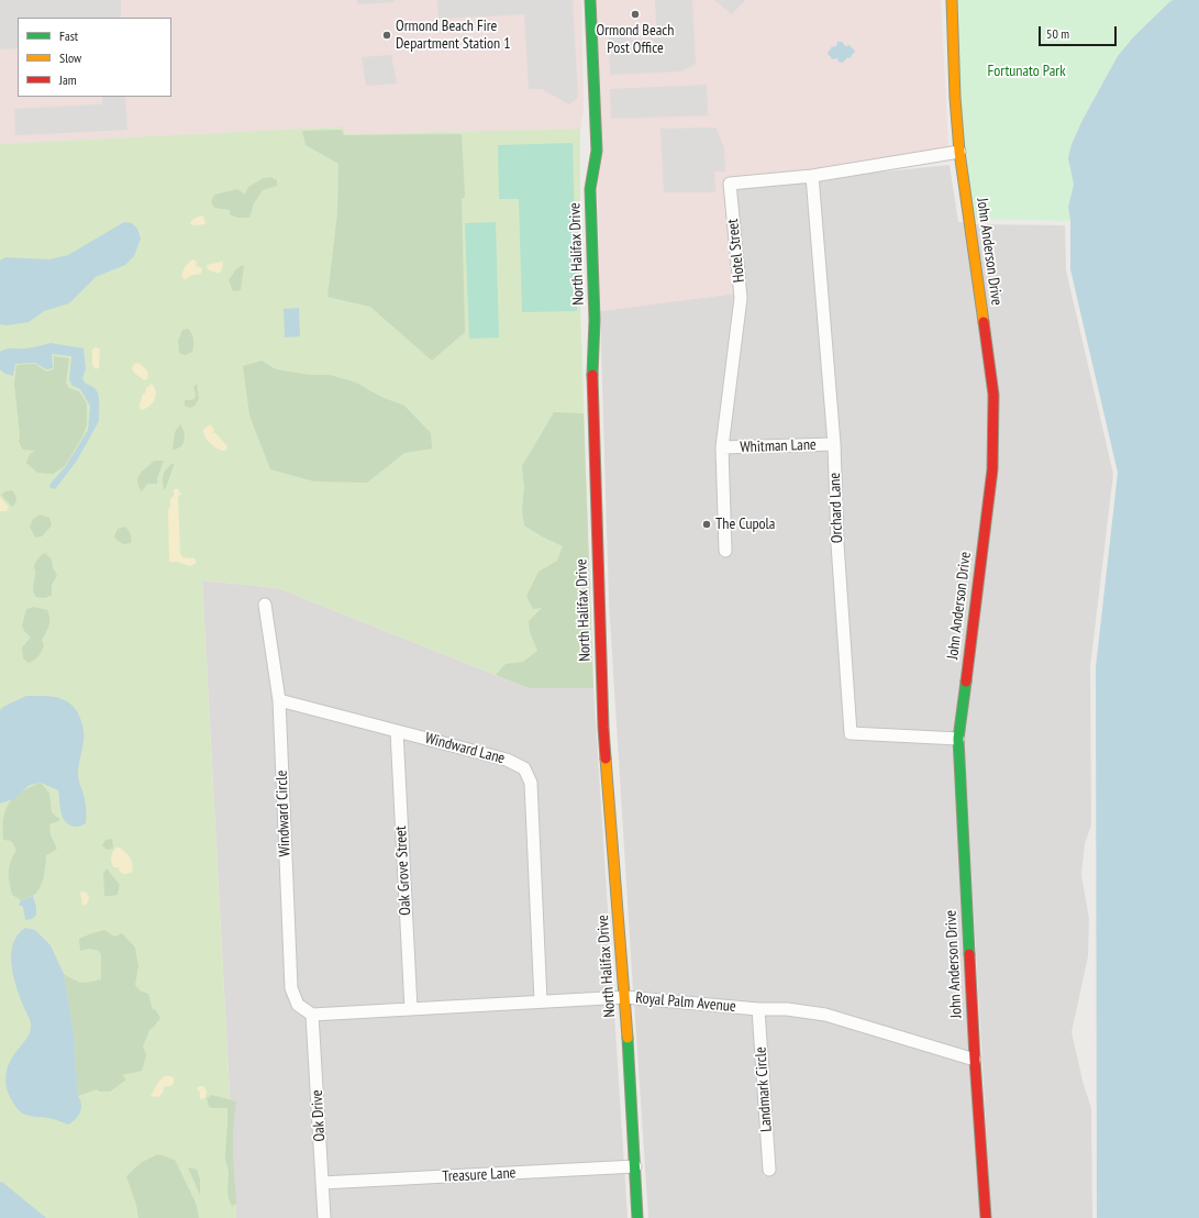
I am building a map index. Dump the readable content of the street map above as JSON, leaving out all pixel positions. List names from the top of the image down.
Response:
{
  "streets": {
    "street": [
      "Hotel Street",
      "John Anderson Drive",
      "North Halifax Drive",
      "Whitman Lane",
      "Orchard Lane",
      "Windward Lane",
      "Windward Circle",
      "Oak Grove Street",
      "Royal Palm Avenue",
      "Landmark Circle",
      "Oak Drive",
      "Treasure Lane"
    ]
  },
  "crossings": [
    ["Hotel Street", "John Anderson Drive"],
    ["Hotel Street", "Whitman Lane"],
    ["Hotel Street", "Orchard Lane"],
    ["John Anderson Drive", "Orchard Lane"],
    ["John Anderson Drive", "Royal Palm Avenue"],
    ["North Halifax Drive", "Royal Palm Avenue"],
    ["North Halifax Drive", "Treasure Lane"],
    ["Whitman Lane", "Orchard Lane"],
    ["Windward Lane", "Windward Circle"],
    ["Windward Lane", "Oak Grove Street"],
    ["Windward Lane", "Royal Palm Avenue"],
    ["Windward Circle", "Royal Palm Avenue"],
    ["Windward Circle", "Oak Drive"],
    ["Oak Grove Street", "Royal Palm Avenue"],
    ["Royal Palm Avenue", "Landmark Circle"],
    ["Royal Palm Avenue", "Oak Drive"],
    ["Oak Drive", "Treasure Lane"]
  ],
  "parks": ["Fortunato Park"],
  "places": ["Ormond Beach Post Office", "Ormond Beach Fire Department Station 1", "The Cupola"],
  "legend": ["Fast", "Slow", "Jam"],
  "scale_bar": "50 m"
}
